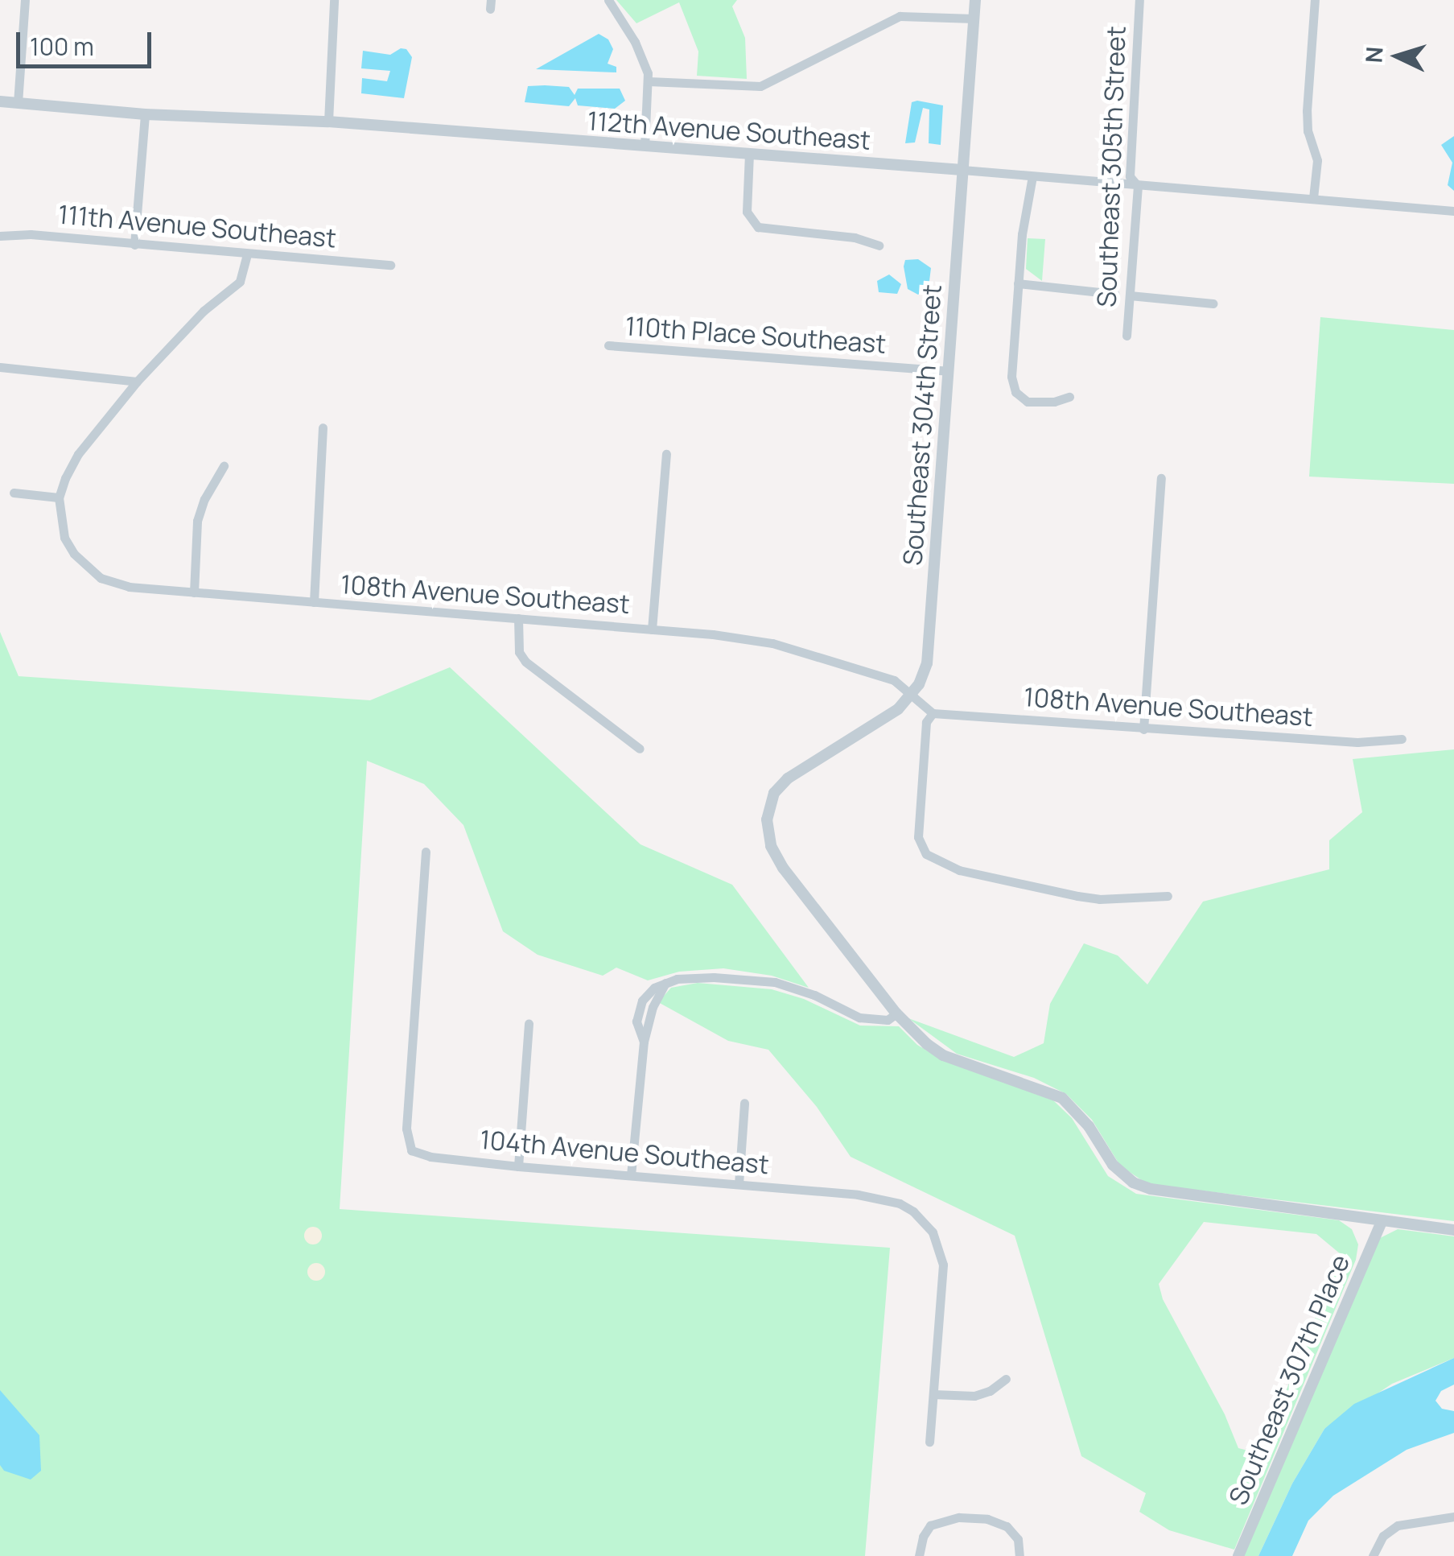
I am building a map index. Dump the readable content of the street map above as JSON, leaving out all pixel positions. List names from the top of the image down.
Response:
{
  "streets": {
    "street": [
      "112th Avenue Southeast",
      "Southeast 305th Street",
      "111th Avenue Southeast",
      "110th Place Southeast",
      "Southeast 304th Street",
      "108th Avenue Southeast",
      "104th Avenue Southeast",
      "Southeast 307th Place"
    ]
  },
  "crossings": [
    ["112th Avenue Southeast", "Southeast 305th Street"],
    ["112th Avenue Southeast", "Southeast 304th Street"],
    ["110th Place Southeast", "Southeast 304th Street"],
    ["Southeast 304th Street", "108th Avenue Southeast"]
  ],
  "scale_bar": "100 m",
  "north": "left"
}
